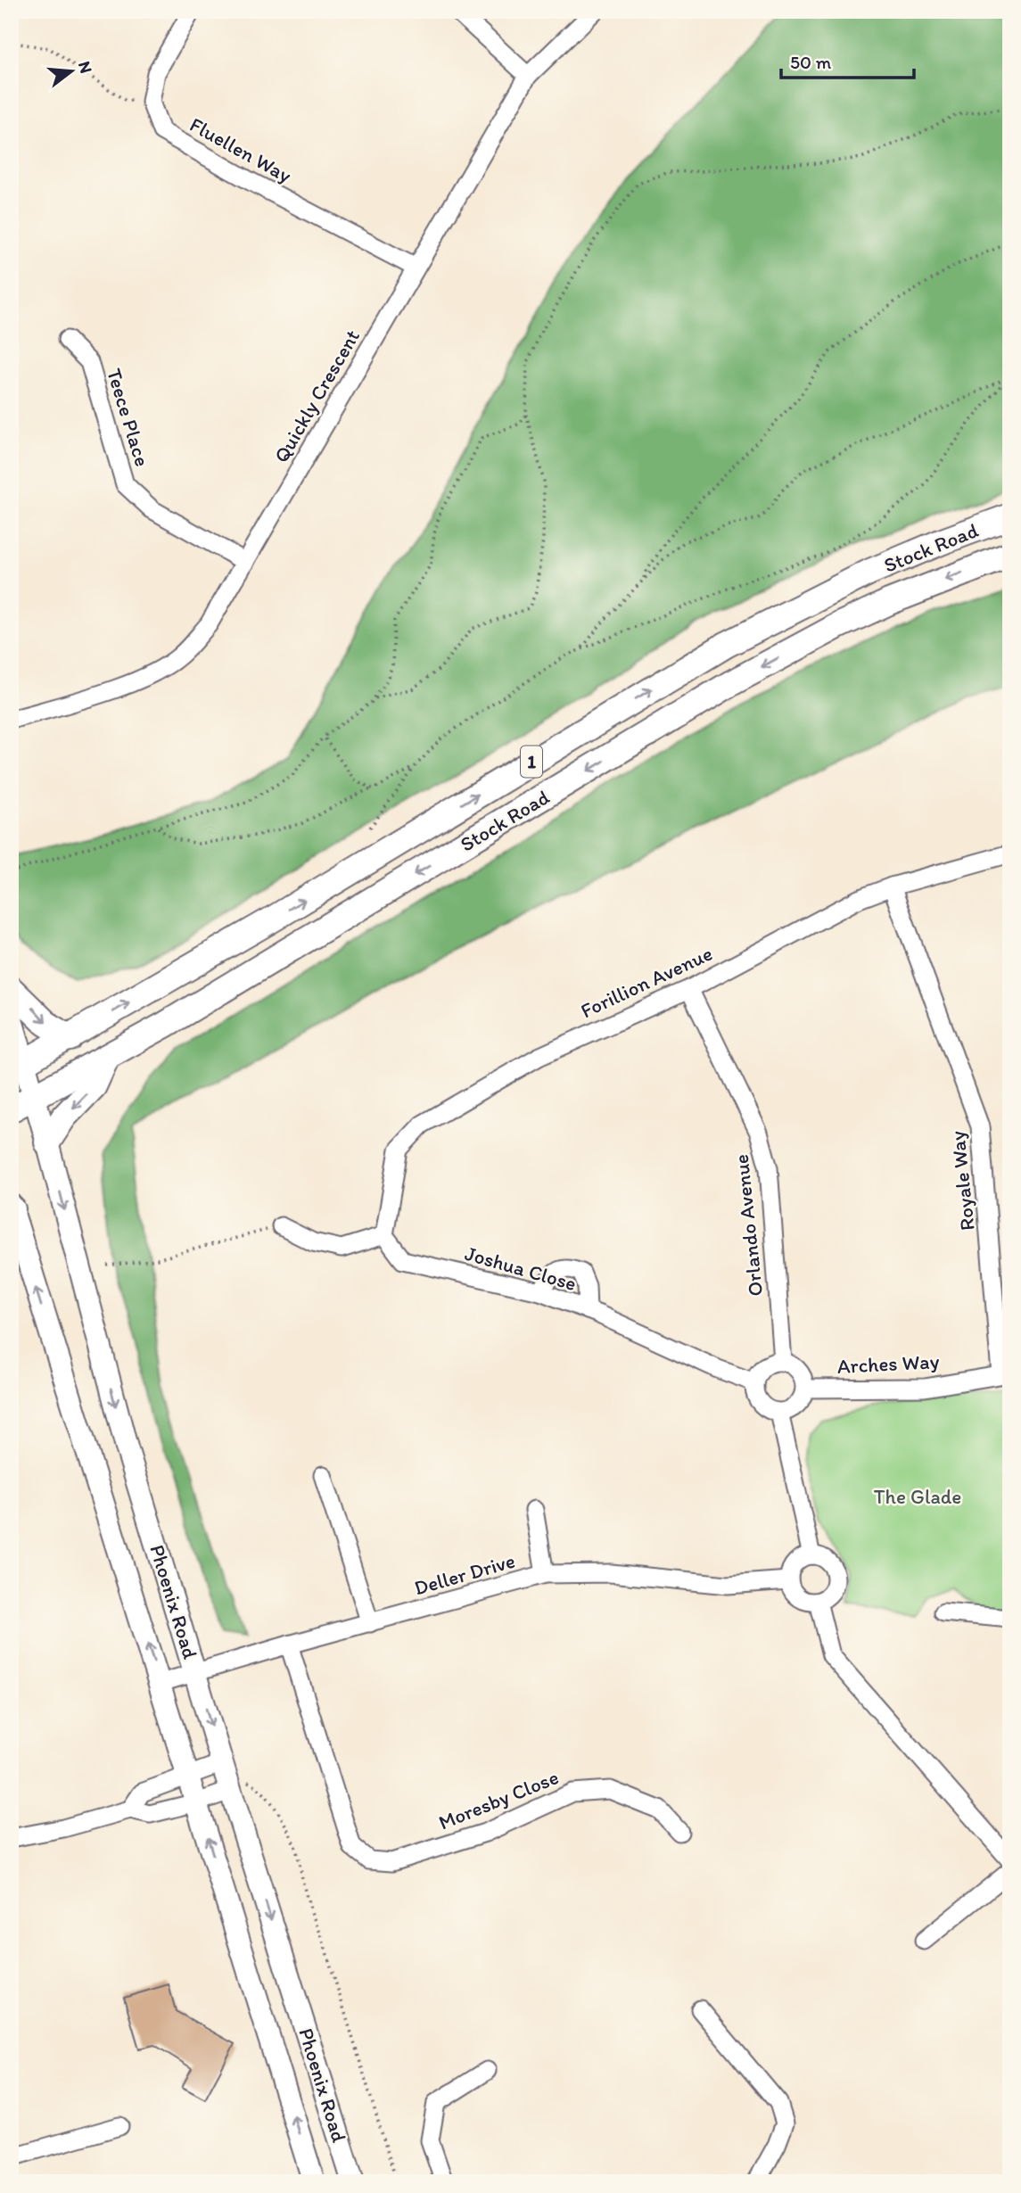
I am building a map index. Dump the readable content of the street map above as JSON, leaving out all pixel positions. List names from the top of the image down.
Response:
{
  "streets": {
    "highway": ["Stock Road", "1"],
    "main road": ["Phoenix Road"],
    "street": [
      "Fluellen Way",
      "Quickly Crescent",
      "Teece Place",
      "Forillion Avenue",
      "Royale Way",
      "Orlando Avenue",
      "Joshua Close",
      "Arches Way",
      "Deller Drive",
      "Moresby Close"
    ]
  },
  "crossings": [
    ["Fluellen Way", "Quickly Crescent"],
    ["Quickly Crescent", "Teece Place"],
    ["Stock Road", "Phoenix Road"],
    ["Forillion Avenue", "Royale Way"],
    ["Forillion Avenue", "Orlando Avenue"],
    ["Forillion Avenue", "Joshua Close"],
    ["Royale Way", "Arches Way"],
    ["Orlando Avenue", "Joshua Close"],
    ["Orlando Avenue", "Arches Way"],
    ["Joshua Close", "Arches Way"],
    ["Deller Drive", "Phoenix Road"],
    ["Deller Drive", "Moresby Close"]
  ],
  "parks": ["The Glade"],
  "scale_bar": "50 m",
  "north": "right"
}
